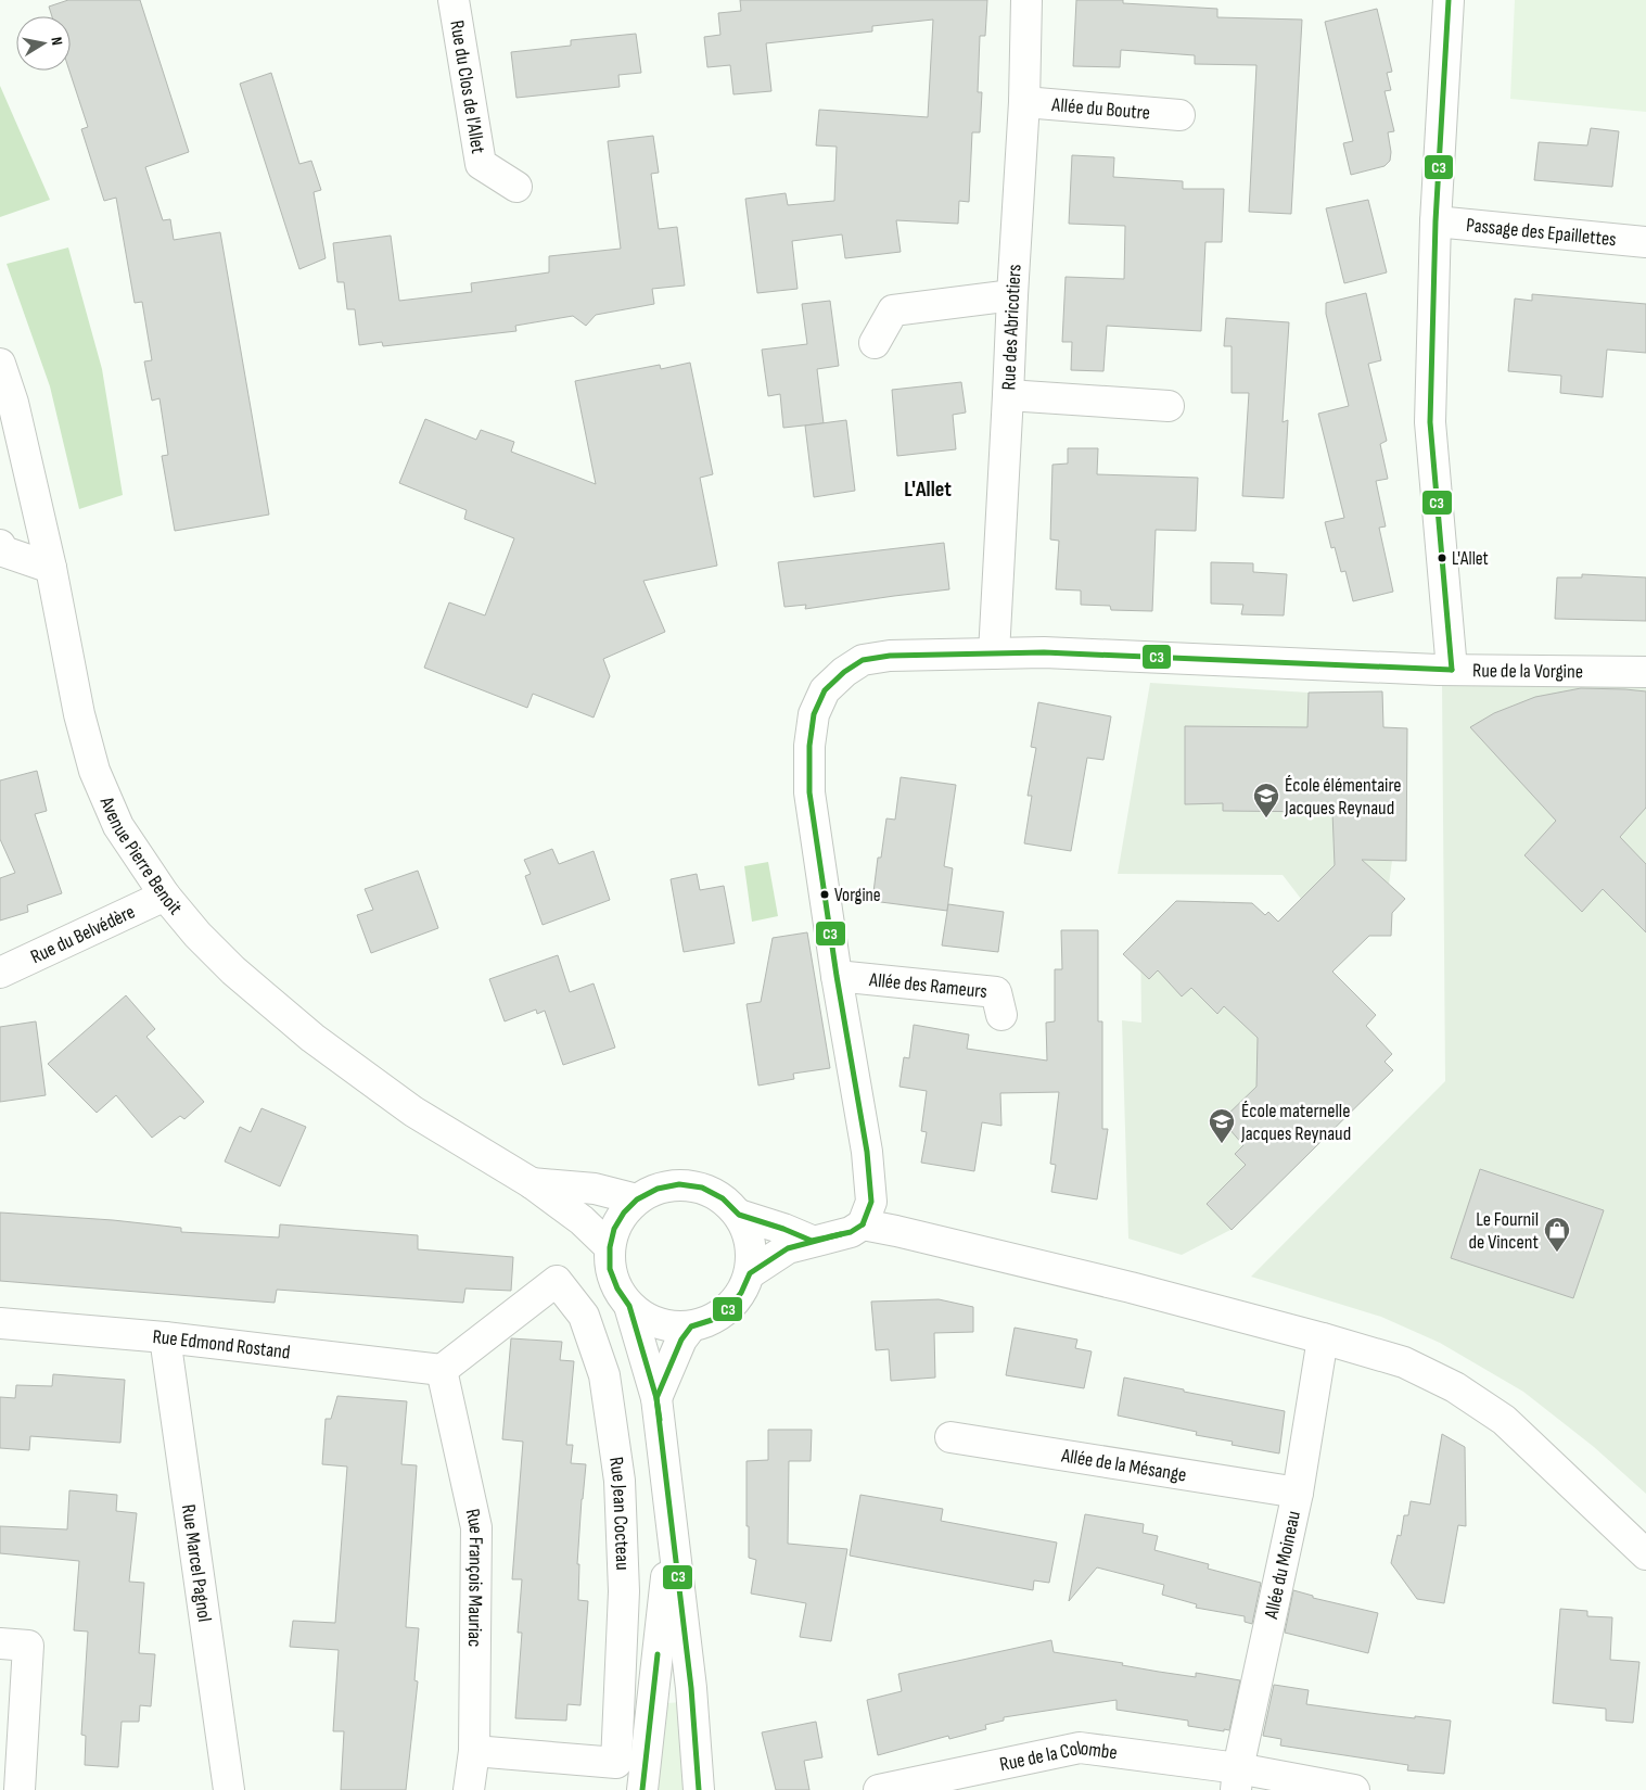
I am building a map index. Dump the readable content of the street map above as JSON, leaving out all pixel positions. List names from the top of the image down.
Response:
{
  "streets": {
    "street": [
      "Rue du Clos de l'Allet",
      "Allée du Boutre",
      "Passage des Epaillettes",
      "Rue des Abricotiers",
      "Rue de la Vorgine",
      "Avenue Pierre Benoit",
      "Rue du Belvédère",
      "Allée des Rameurs",
      "Rue Edmond Rostand",
      "Allée de la Mésange",
      "Rue Jean Cocteau",
      "Rue Marcel Pagnol",
      "Allée du Moineau",
      "Rue François Mauriac",
      "Rue de la Colombe"
    ]
  },
  "crossings": [
    ["Allée du Boutre", "Rue des Abricotiers"],
    ["Rue des Abricotiers", "Rue de la Vorgine"],
    ["Rue de la Vorgine", "Allée des Rameurs"],
    ["Avenue Pierre Benoit", "Rue du Belvédère"],
    ["Rue Edmond Rostand", "Rue Jean Cocteau"],
    ["Rue Edmond Rostand", "Rue Marcel Pagnol"],
    ["Rue Edmond Rostand", "Rue François Mauriac"],
    ["Allée de la Mésange", "Allée du Moineau"],
    ["Rue Jean Cocteau", "Rue François Mauriac"],
    ["Allée du Moineau", "Rue de la Colombe"]
  ],
  "districts": ["L'Allet"],
  "places": {
    "other": ["L'Allet", "Vorgine"],
    "school or university": ["École élémentaire Jacques Reynaud", "École maternelle Jacques Reynaud"],
    "shop": ["Le Fournil de Vincent"]
  },
  "lines": ["transit line C3"],
  "north": "right"
}
